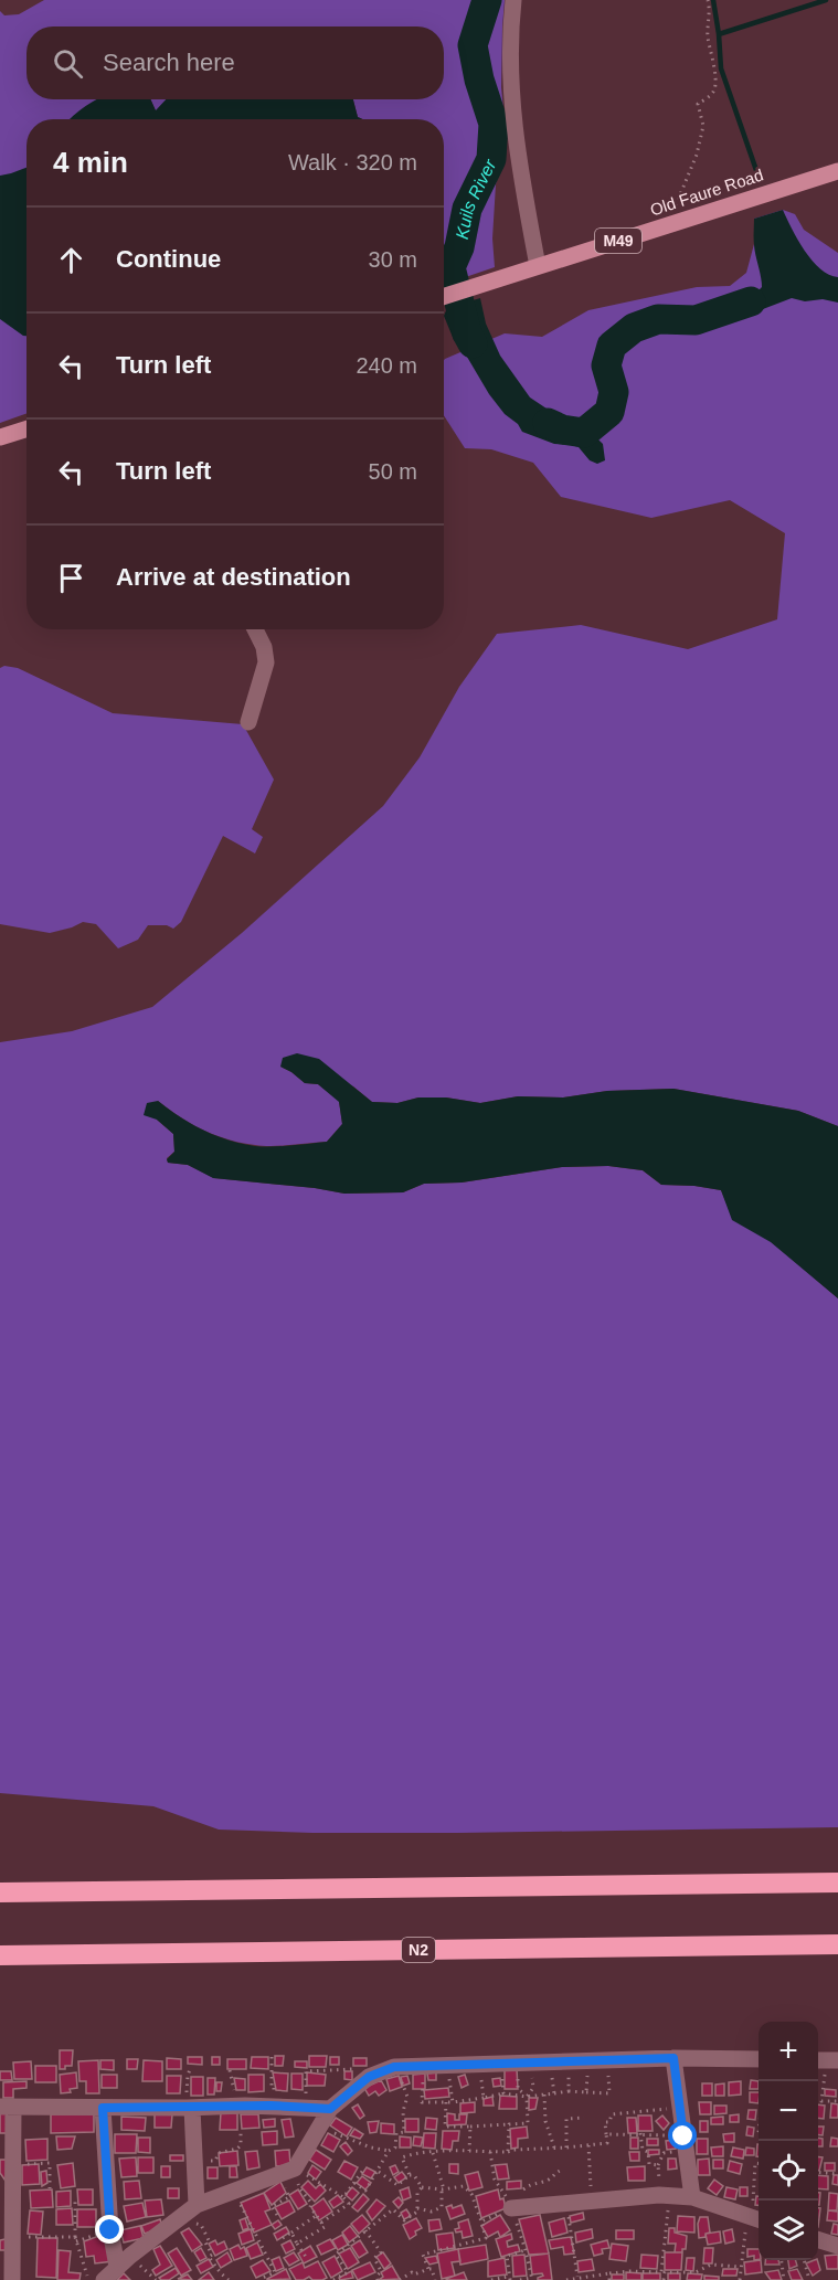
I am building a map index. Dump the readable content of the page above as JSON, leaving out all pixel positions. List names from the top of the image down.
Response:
{
  "streets": {
    "highway": ["N2"],
    "main road": ["Old Faure Road", "M49"]
  },
  "water": ["Kuils River"],
  "page": {
    "search": "Search here",
    "heading": ["4 min", "Walk · 320 m"],
    "list": [
      ["Continue", "30 m"],
      ["Turn left", "240 m"],
      ["Turn left", "50 m"],
      "Arrive at destination"
    ],
    "map_buttons": ["+", "−"]
  }
}
